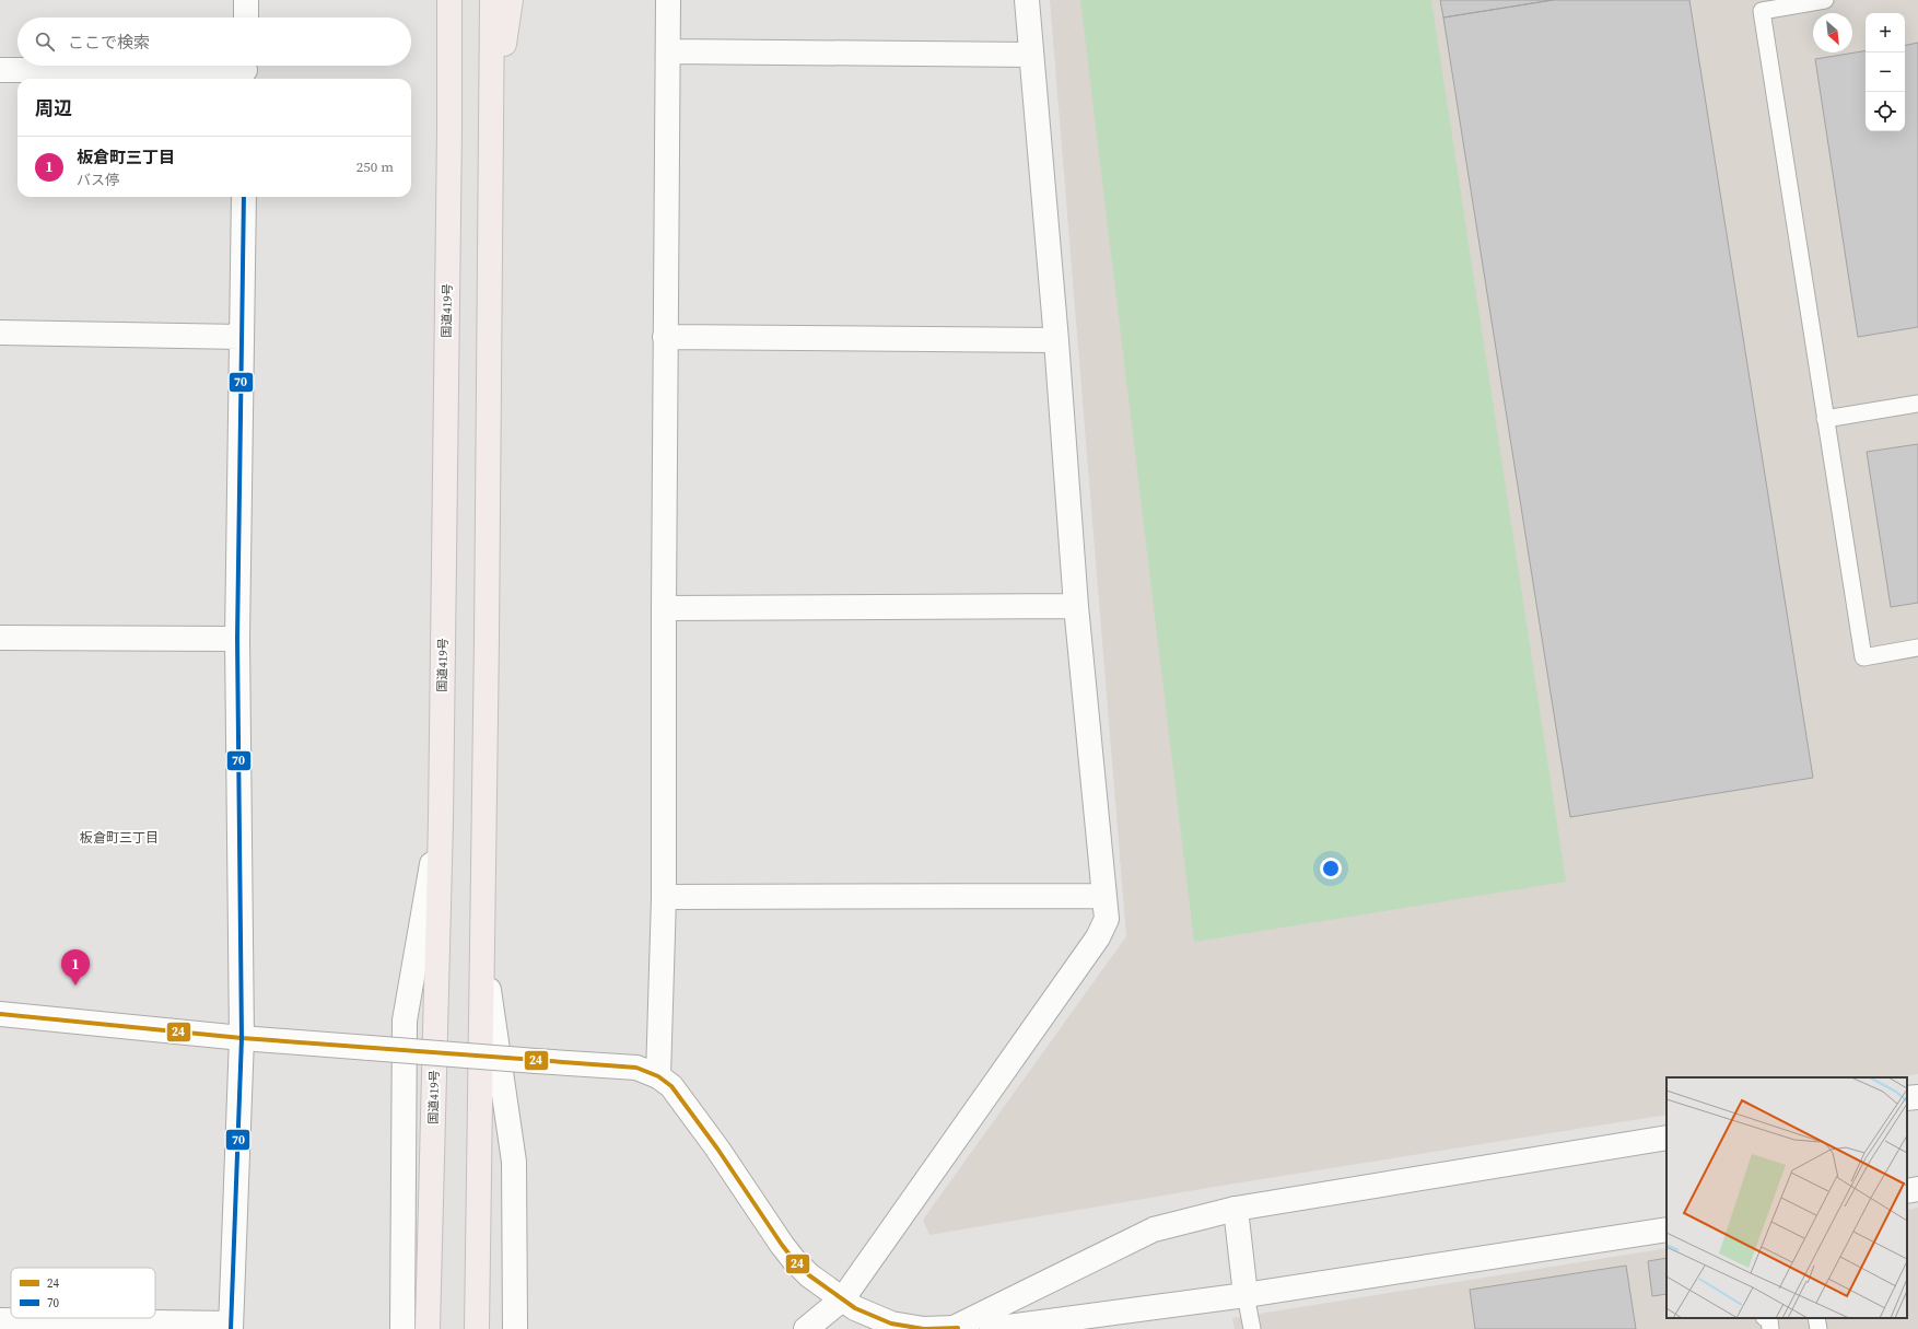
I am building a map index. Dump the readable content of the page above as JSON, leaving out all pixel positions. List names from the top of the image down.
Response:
{
  "streets": {
    "highway": ["国道419号"]
  },
  "districts": ["板倉町三丁目"],
  "lines": ["transit line 70", "transit line 24"],
  "legend": ["24", "70"],
  "north": "bottom right",
  "page": {
    "map_buttons": ["+", "−"],
    "search": "ここで検索",
    "heading": "周辺",
    "list": [
      {
        "mark": "1",
        "name": "板倉町三丁目",
        "note": "バス停",
        "value": "250 m"
      }
    ],
    "pins": "1"
  }
}
